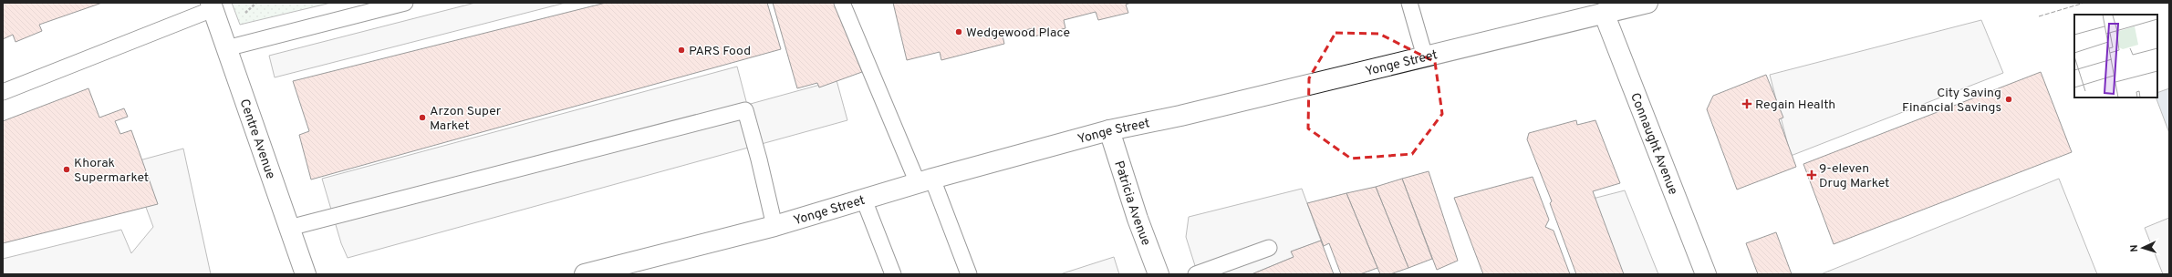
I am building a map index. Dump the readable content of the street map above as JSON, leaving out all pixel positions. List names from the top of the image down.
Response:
{
  "streets": {
    "main road": [
      "Yonge Street",
      "Centre Avenue",
      "Connaught Avenue",
      "Patricia Avenue"
    ]
  },
  "crossings": [
    ["Yonge Street", "Connaught Avenue"],
    ["Yonge Street", "Patricia Avenue"]
  ],
  "places": {
    "other": [
      "Wedgewood Place",
      "PARS Food",
      "City Saving Financial Savings",
      "Arzon Super Market",
      "Khorak Supermarket"
    ],
    "health": ["Regain Health", "9-eleven Drug Market"]
  },
  "north": "left"
}
